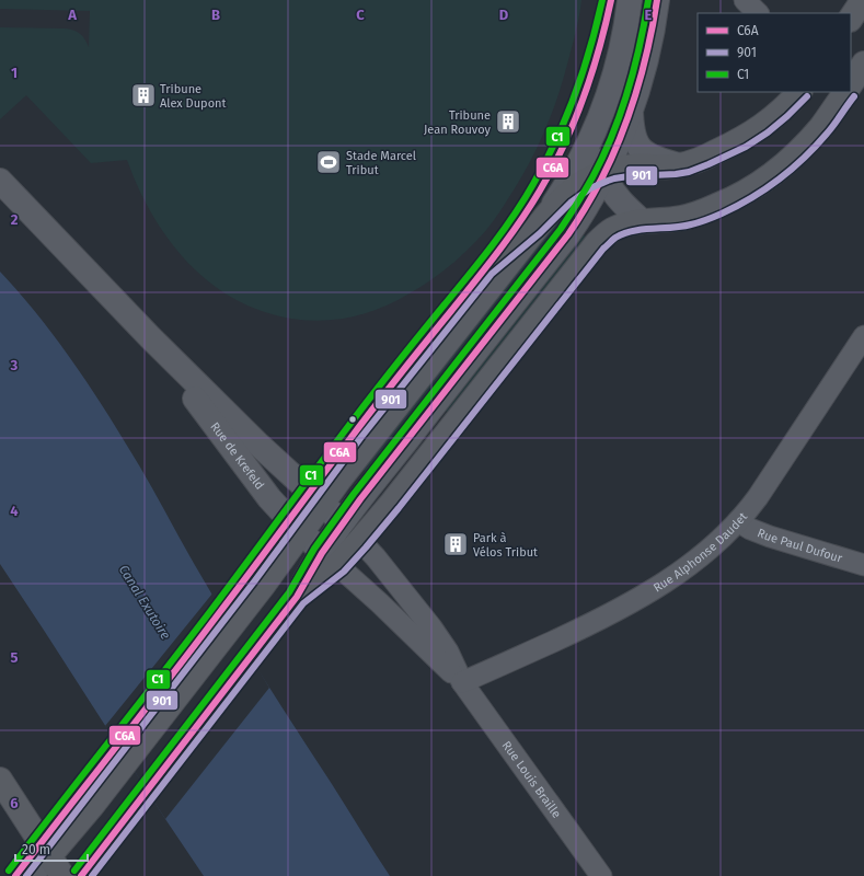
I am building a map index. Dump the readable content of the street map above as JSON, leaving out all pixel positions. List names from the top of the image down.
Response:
{
  "streets": {
    "street": [
      "Rue de Krefeld",
      "Rue Paul Dufour",
      "Rue Alphonse Daudet",
      "Rue Louis Braille"
    ]
  },
  "crossings": [
    ["Rue de Krefeld", "Rue Louis Braille"],
    ["Rue Paul Dufour", "Rue Alphonse Daudet"],
    ["Rue Alphonse Daudet", "Rue Louis Braille"]
  ],
  "water": ["Canal Exutoire"],
  "places": {
    "building": ["Tribune Alex Dupont", "Tribune Jean Rouvoy", "Park à Vélos Tribut"],
    "sports": ["Stade Marcel Tribut"]
  },
  "lines": ["transit line C6A", "transit line C1", "transit line 901"],
  "legend": ["C6A", "901", "C1"],
  "scale_bar": "20 m",
  "grid": {
    "columns": [
      "A",
      "B",
      "C",
      "D",
      "E"
    ],
    "rows": [
      "1",
      "2",
      "3",
      "4",
      "5",
      "6"
    ]
  }
}
